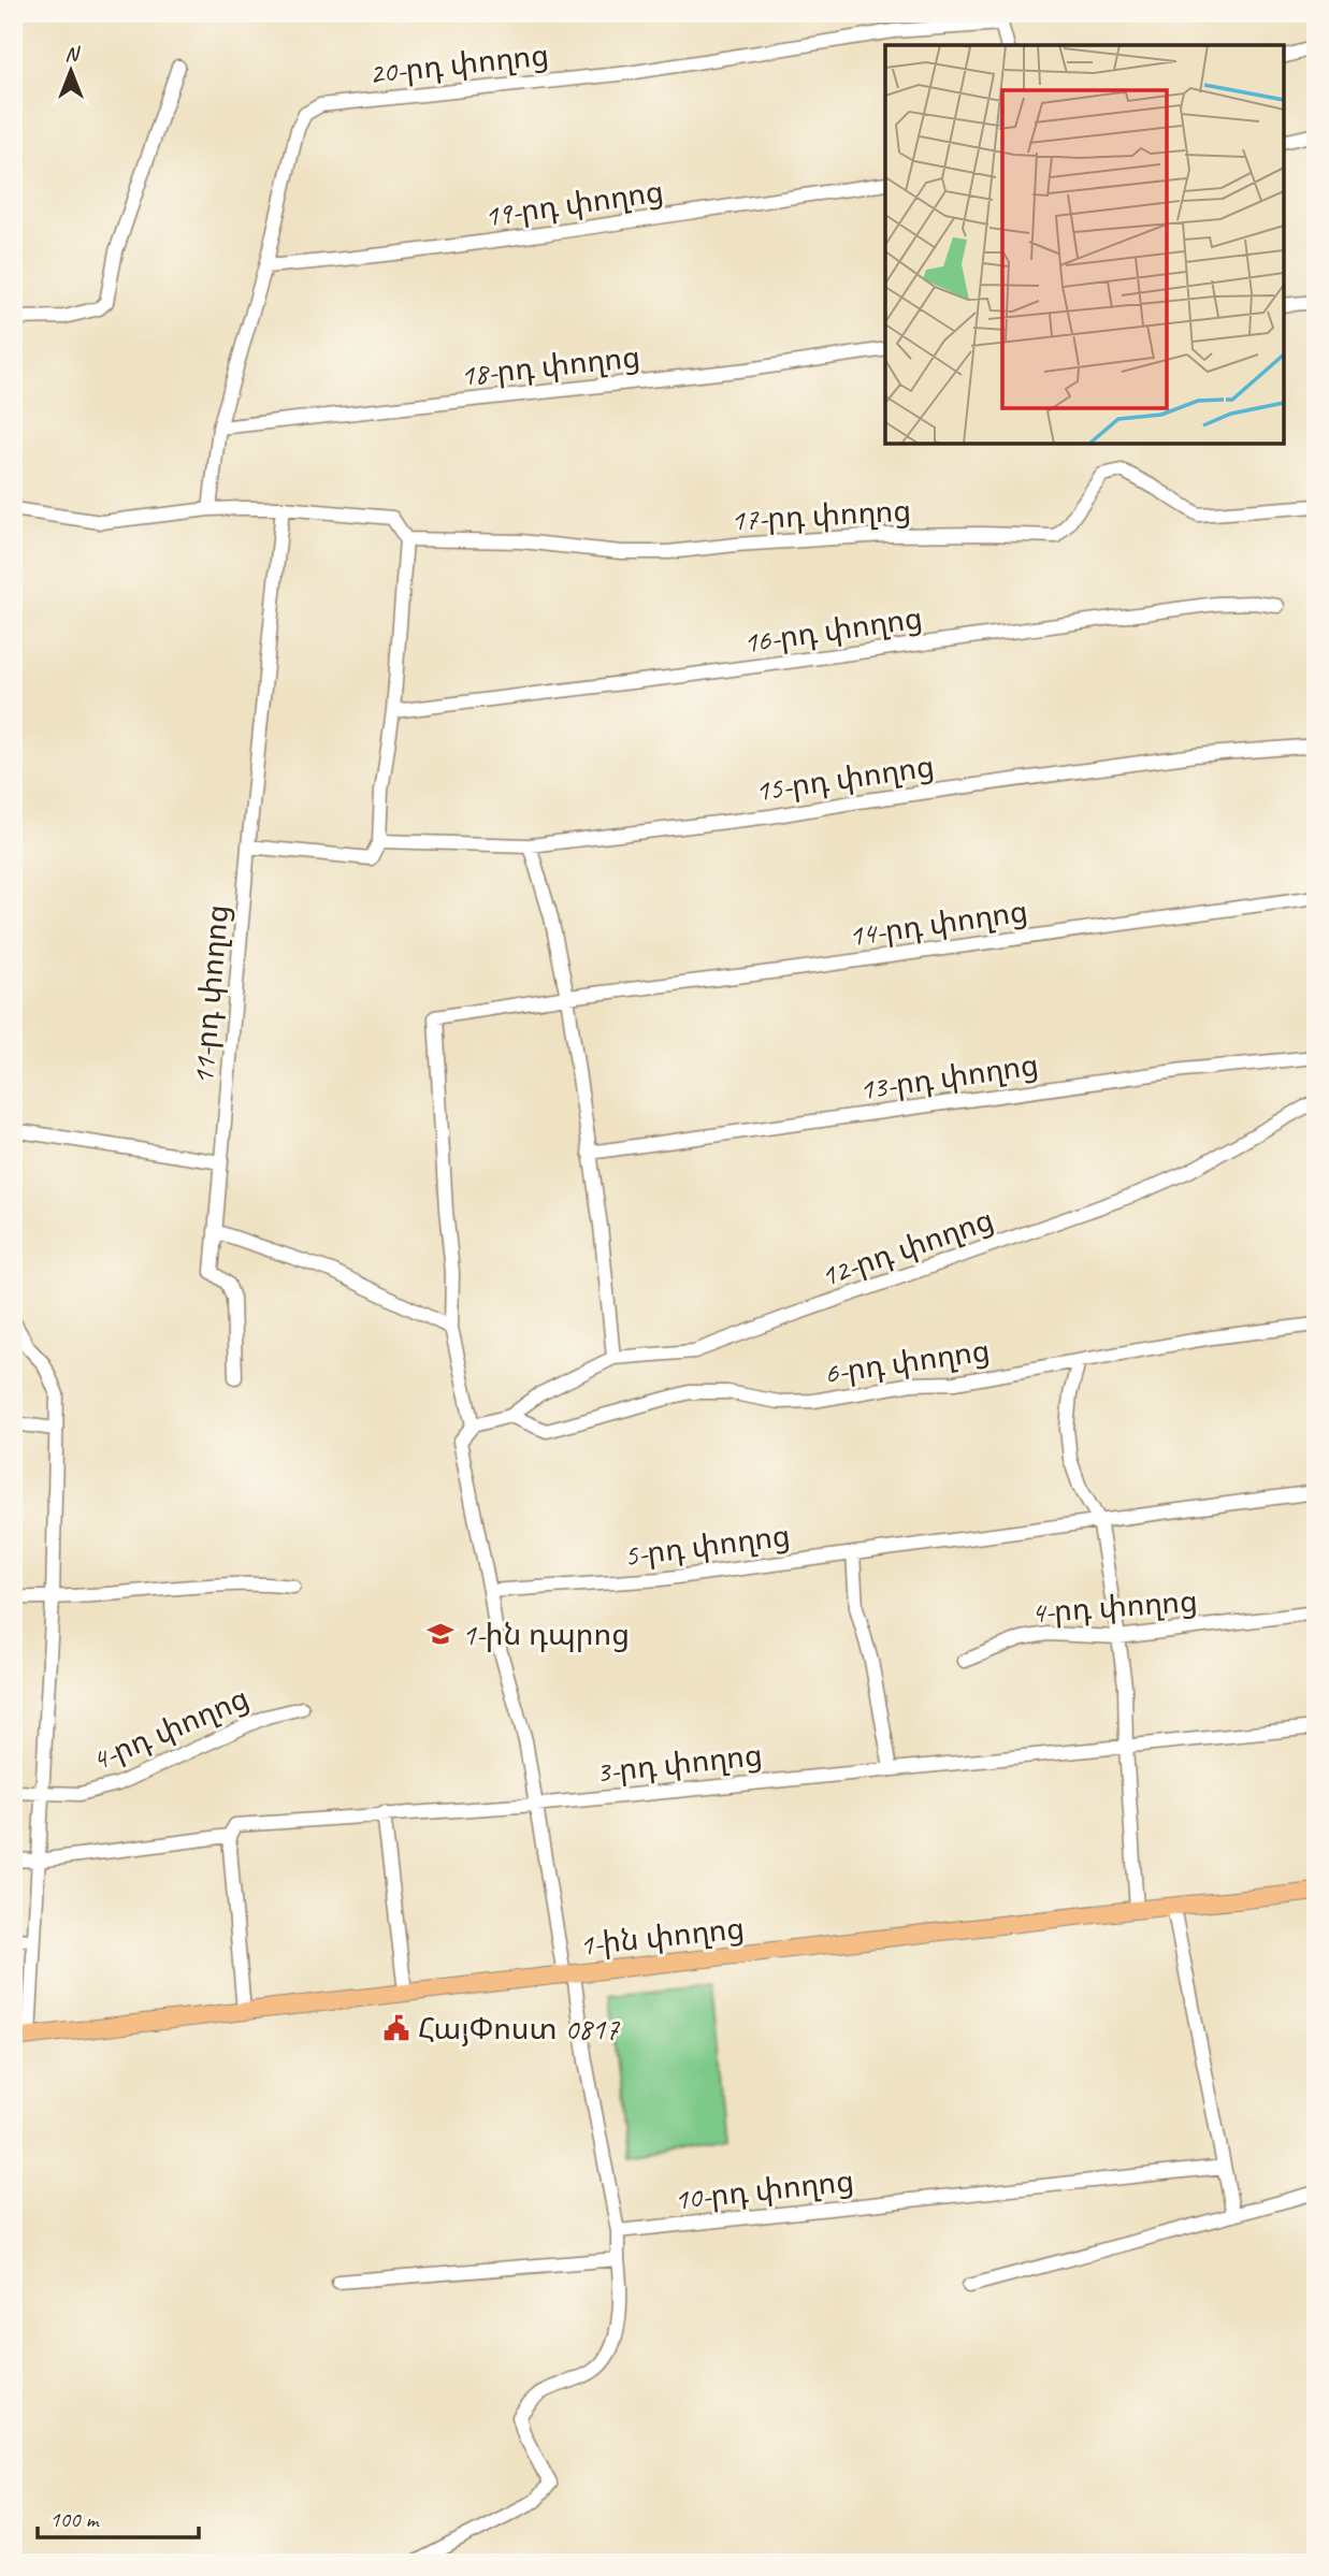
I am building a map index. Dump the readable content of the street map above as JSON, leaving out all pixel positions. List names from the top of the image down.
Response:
{
  "streets": {
    "main road": ["1-ին փողոց"],
    "street": [
      "20-րդ փողոց",
      "19-րդ փողոց",
      "18-րդ փողոց",
      "17-րդ փողոց",
      "16-րդ փողոց",
      "15-րդ փողոց",
      "14-րդ փողոց",
      "11-րդ փողոց",
      "13-րդ փողոց",
      "12-րդ փողոց",
      "6-րդ փողոց",
      "5-րդ փողոց",
      "4-րդ փողոց",
      "3-րդ փողոց",
      "10-րդ փողոց"
    ]
  },
  "crossings": [
    ["20-րդ փողոց", "19-րդ փողոց"],
    ["20-րդ փողոց", "18-րդ փողոց"],
    ["12-րդ փողոց", "6-րդ փողոց"]
  ],
  "places": {
    "school or university": ["1-ին դպրոց"],
    "public building": ["ՀայՓոստ 0817"]
  },
  "scale_bar": "100 m",
  "north": "top"
}
